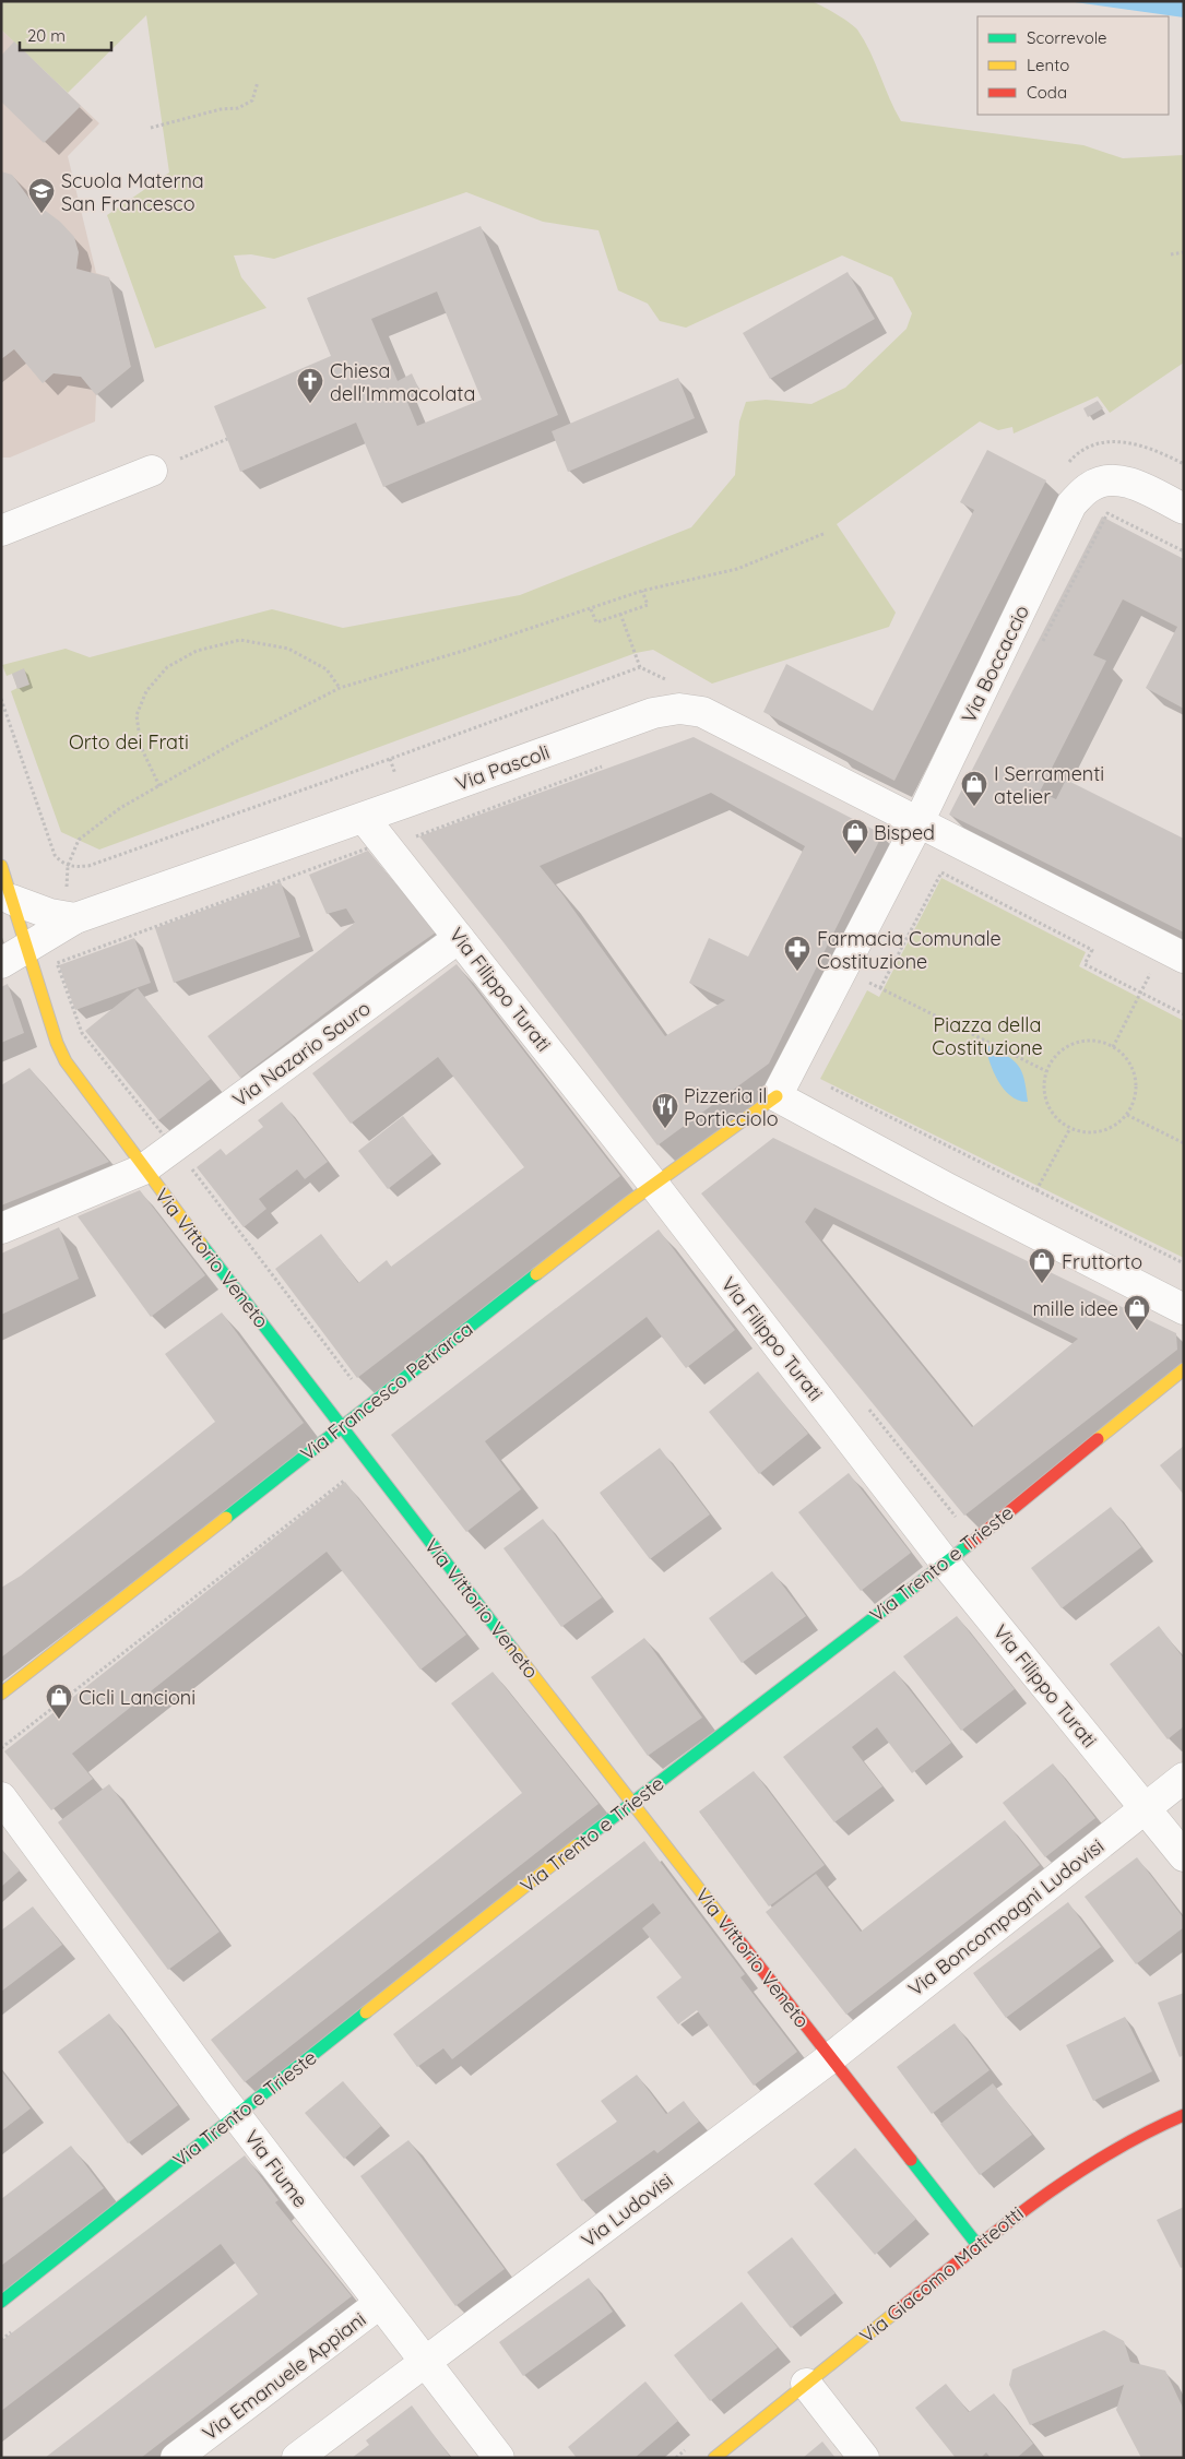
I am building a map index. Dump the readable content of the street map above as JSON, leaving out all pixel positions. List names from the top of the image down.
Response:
{
  "streets": {
    "street": [
      "Via Boccaccio",
      "Via Pascoli",
      "Via Filippo Turati",
      "Via Nazario Sauro",
      "Via Vittorio Veneto",
      "Via Francesco Petrarca",
      "Via Trento e Trieste",
      "Via Boncompagni Ludovisi",
      "Via Fiume",
      "Via Ludovisi",
      "Via Giacomo Matteotti",
      "Via Emanuele Appiani"
    ]
  },
  "crossings": [
    ["Via Boccaccio", "Via Pascoli"],
    ["Via Pascoli", "Via Filippo Turati"],
    ["Via Pascoli", "Via Vittorio Veneto"],
    ["Via Filippo Turati", "Via Nazario Sauro"],
    ["Via Filippo Turati", "Via Francesco Petrarca"],
    ["Via Filippo Turati", "Via Trento e Trieste"],
    ["Via Filippo Turati", "Via Boncompagni Ludovisi"],
    ["Via Nazario Sauro", "Via Vittorio Veneto"],
    ["Via Vittorio Veneto", "Via Francesco Petrarca"],
    ["Via Vittorio Veneto", "Via Trento e Trieste"],
    ["Via Vittorio Veneto", "Via Boncompagni Ludovisi"],
    ["Via Vittorio Veneto", "Via Ludovisi"],
    ["Via Vittorio Veneto", "Via Giacomo Matteotti"],
    ["Via Trento e Trieste", "Via Fiume"],
    ["Via Boncompagni Ludovisi", "Via Ludovisi"],
    ["Via Fiume", "Via Ludovisi"],
    ["Via Fiume", "Via Emanuele Appiani"]
  ],
  "parks": ["Orto dei Frati", "Piazza della Costituzione"],
  "places": {
    "school or university": ["Scuola Materna San Francesco"],
    "church": ["Chiesa dell'Immacolata"],
    "shop": [
      "I Serramenti atelier",
      "Bisped",
      "Fruttorto",
      "mille idee",
      "Cicli Lancioni"
    ],
    "pharmacy": ["Farmacia Comunale Costituzione"],
    "restaurant": ["Pizzeria il Porticciolo"]
  },
  "legend": ["Scorrevole", "Lento", "Coda"],
  "scale_bar": "20 m"
}
